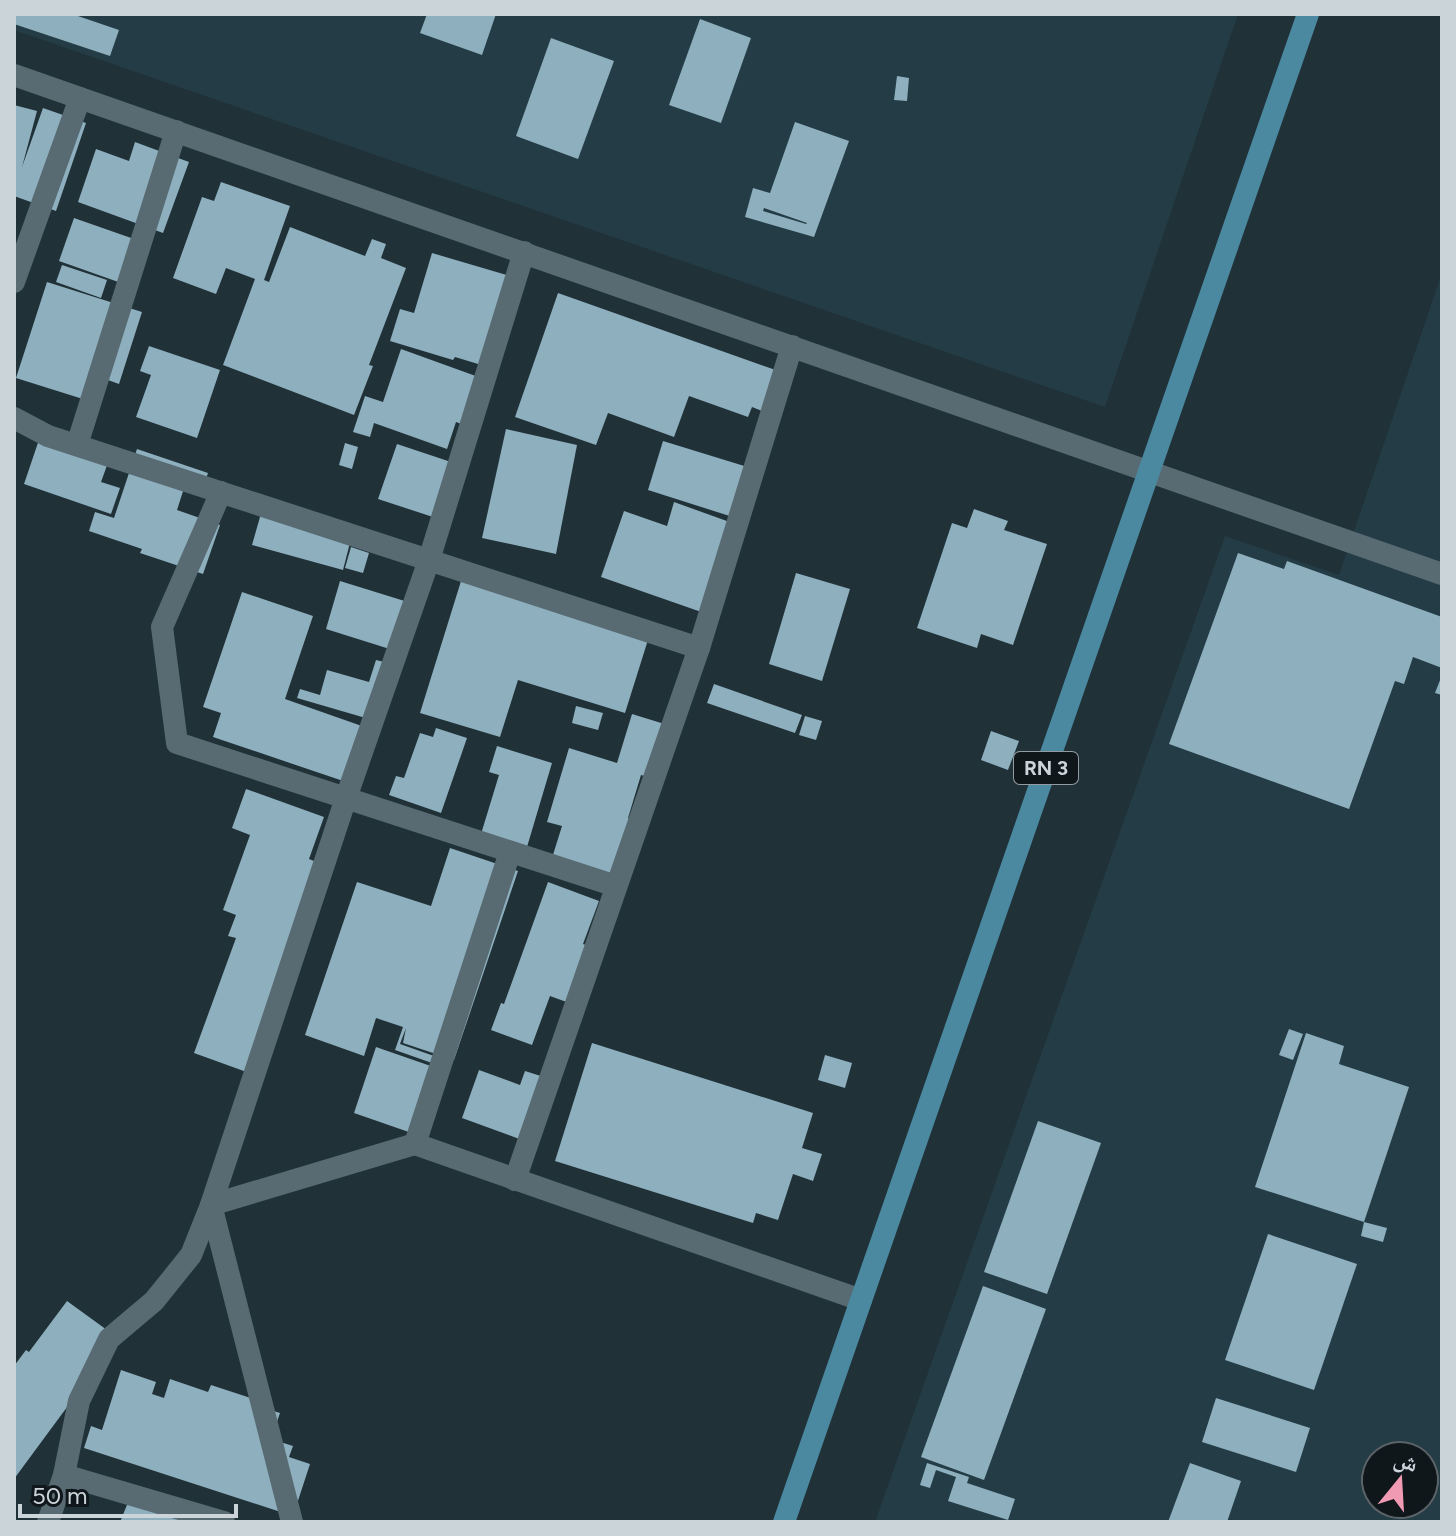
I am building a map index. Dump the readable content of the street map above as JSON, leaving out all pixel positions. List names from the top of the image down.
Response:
{
  "streets": {
    "main road": ["RN 3"]
  },
  "scale_bar": "50 m",
  "north": "top"
}
